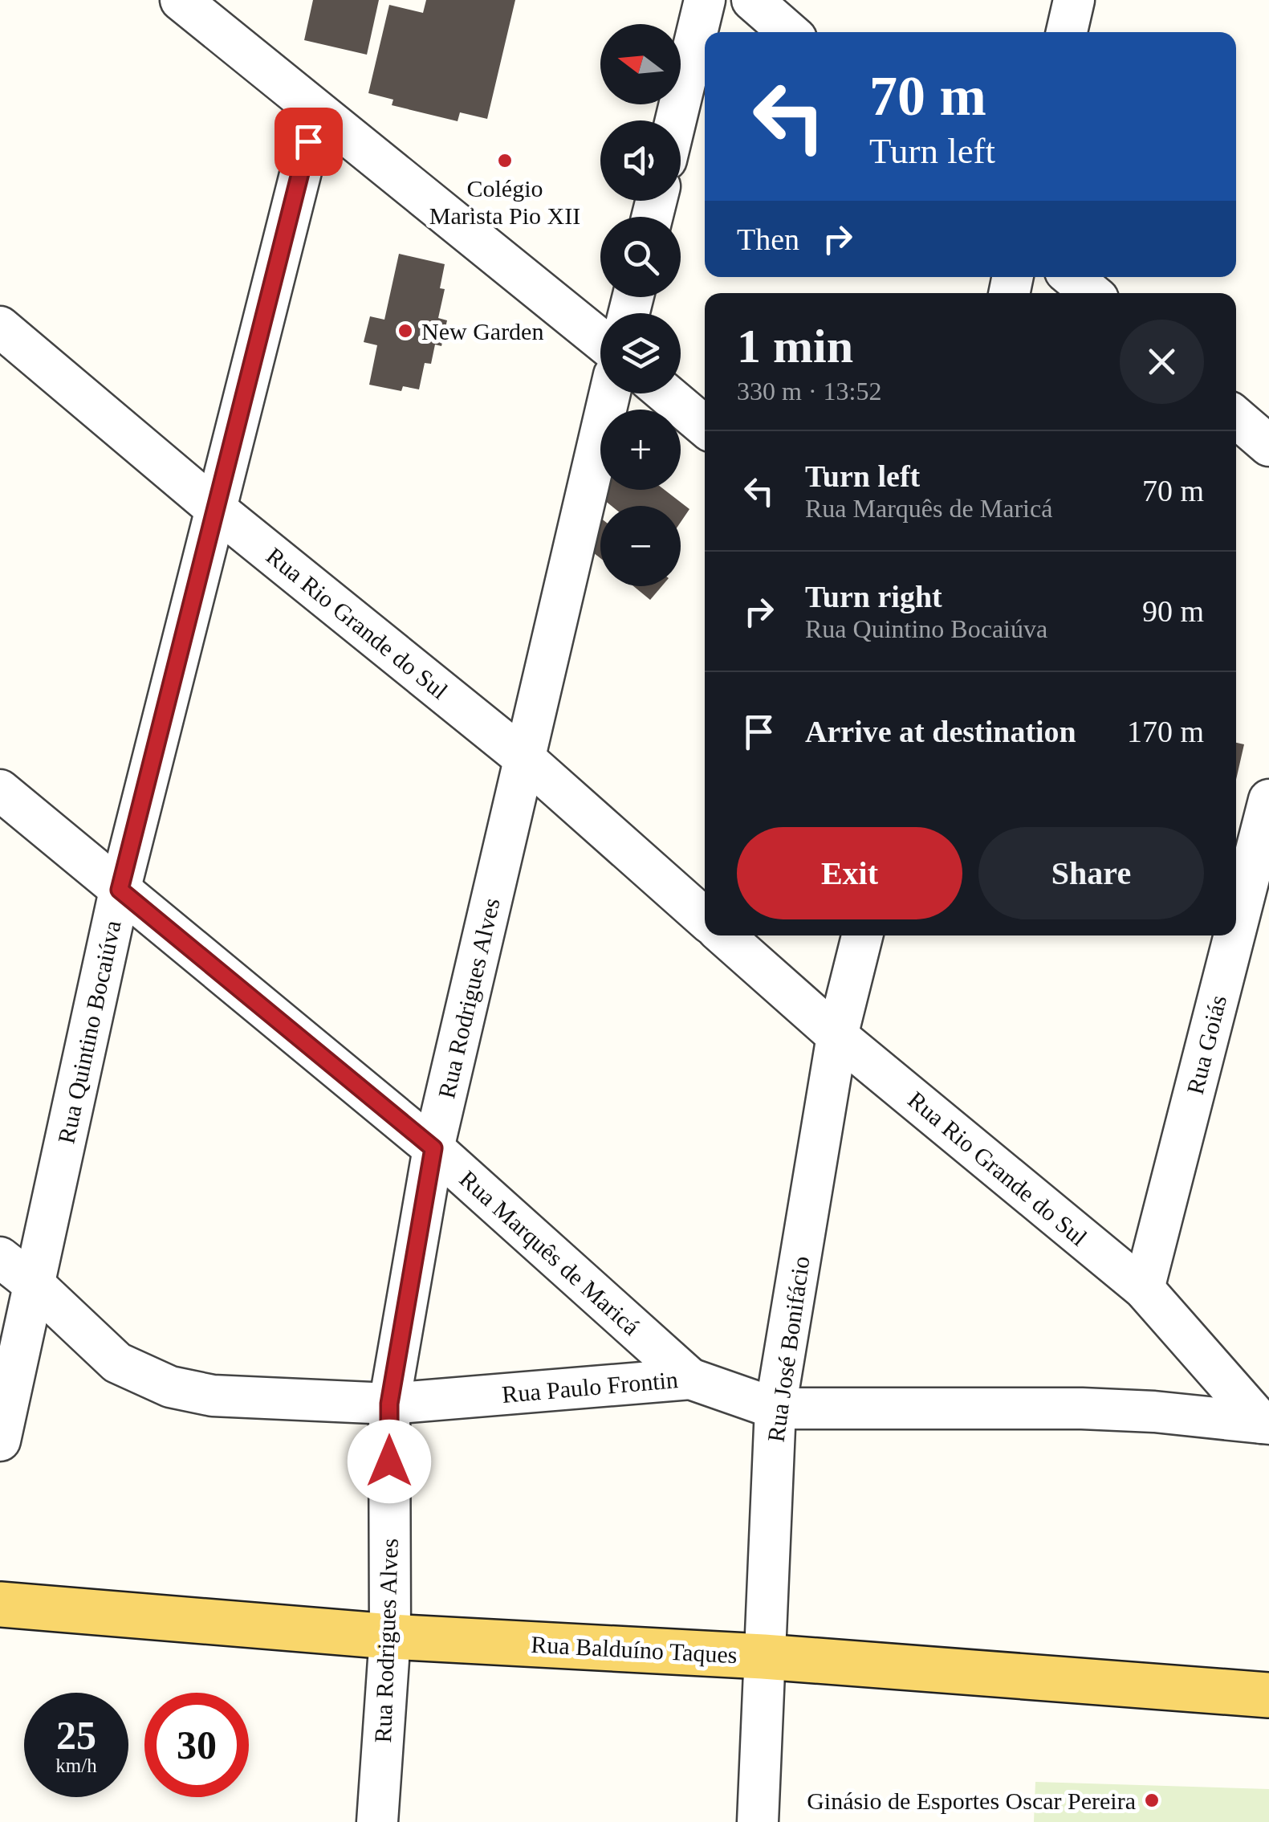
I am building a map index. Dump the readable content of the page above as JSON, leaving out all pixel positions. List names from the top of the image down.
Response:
{
  "streets": {
    "main road": ["Rua Balduíno Taques"],
    "street": [
      "Rua Rio Grande do Sul",
      "Rua Rodrigues Alves",
      "Rua Quintino Bocaiúva",
      "Rua Goiás",
      "Rua Marquês de Maricá",
      "Rua José Bonifácio",
      "Rua Paulo Frontin"
    ]
  },
  "crossings": [
    ["Rua Rio Grande do Sul", "Rua Rodrigues Alves"],
    ["Rua Rio Grande do Sul", "Rua Quintino Bocaiúva"],
    ["Rua Rio Grande do Sul", "Rua Goiás"],
    ["Rua Rio Grande do Sul", "Rua José Bonifácio"],
    ["Rua Rio Grande do Sul", "Rua Paulo Frontin"],
    ["Rua Rodrigues Alves", "Rua Marquês de Maricá"],
    ["Rua Rodrigues Alves", "Rua Paulo Frontin"],
    ["Rua Rodrigues Alves", "Rua Balduíno Taques"],
    ["Rua Quintino Bocaiúva", "Rua Marquês de Maricá"],
    ["Rua Quintino Bocaiúva", "Rua Paulo Frontin"],
    ["Rua Marquês de Maricá", "Rua Paulo Frontin"],
    ["Rua José Bonifácio", "Rua Paulo Frontin"],
    ["Rua José Bonifácio", "Rua Balduíno Taques"]
  ],
  "places": ["Colégio Marista Pio XII", "New Garden", "Ginásio de Esportes Oscar Pereira"],
  "north": "left",
  "page": {
    "map_buttons": ["+", "−"],
    "turn": ["70 m", "Turn left"],
    "then": "Then",
    "heading": ["1 min", "330 m · 13:52"],
    "list": [
      {
        "name": "Turn left",
        "note": "Rua Marquês de Maricá",
        "value": "70 m"
      },
      {
        "name": "Turn right",
        "note": "Rua Quintino Bocaiúva",
        "value": "90 m"
      },
      {
        "name": "Arrive at destination",
        "value": "170 m"
      }
    ],
    "buttons": ["Exit", "Share"],
    "speed": "25 km/h",
    "limit": "30"
  }
}
